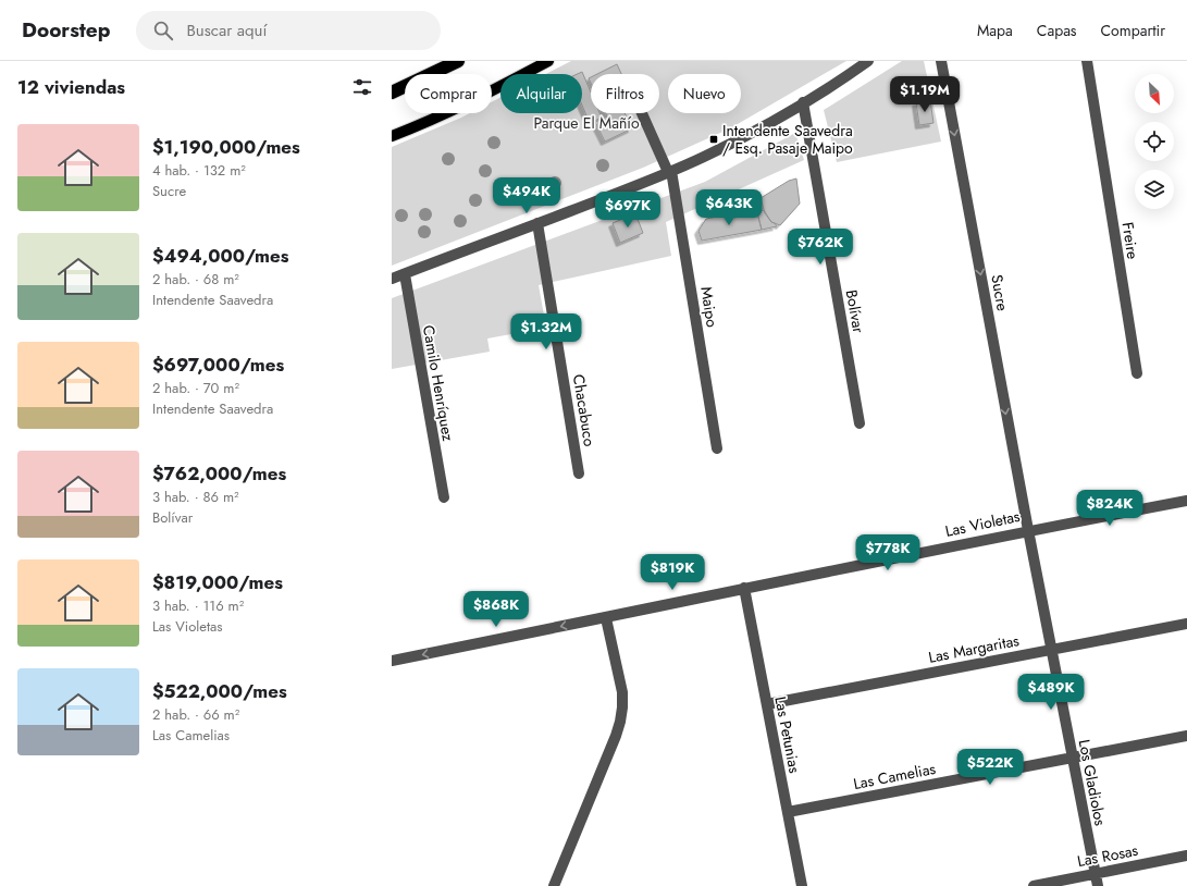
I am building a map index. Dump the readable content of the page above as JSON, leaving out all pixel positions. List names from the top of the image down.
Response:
{
  "streets": {
    "street": [
      "Freire",
      "Sucre",
      "Maipo",
      "Bolívar",
      "Camilo Henríquez",
      "Chacabuco",
      "Las Violetas",
      "Las Margaritas",
      "Las Petunias",
      "Las Camelias",
      "Los Gladiolos",
      "Las Rosas"
    ]
  },
  "crossings": [
    ["Sucre", "Las Violetas"],
    ["Sucre", "Los Gladiolos"],
    ["Las Violetas", "Las Petunias"],
    ["Las Violetas", "Los Gladiolos"],
    ["Las Margaritas", "Las Petunias"],
    ["Las Margaritas", "Los Gladiolos"],
    ["Las Petunias", "Las Camelias"],
    ["Las Camelias", "Los Gladiolos"],
    ["Los Gladiolos", "Las Rosas"]
  ],
  "one_way": ["Sucre"],
  "parks": ["Parque El Mañío"],
  "places": {
    "transit": ["Intendente Saavedra / Esq. Pasaje Maipo"]
  },
  "north": "bottom right",
  "page": {
    "header": "Doorstep",
    "search": "Buscar aquí",
    "nav": ["Mapa", "Capas", "Compartir"],
    "heading": "12 viviendas",
    "chip": [
      "Comprar",
      "Alquilar",
      "Filtros",
      "Nuevo"
    ],
    "price": [
      "$1.19M",
      "$494K",
      "$643K",
      "$697K",
      "$762K",
      "$1.32M",
      "$824K",
      "$778K",
      "$819K",
      "$868K",
      "$489K",
      "$522K"
    ],
    "list": [
      {
        "name": "$1,190,000/mes",
        "note": "4 hab. · 132 m² · Sucre"
      },
      {
        "name": "$494,000/mes",
        "note": "2 hab. · 68 m² · Intendente Saavedra"
      },
      {
        "name": "$697,000/mes",
        "note": "2 hab. · 70 m² · Intendente Saavedra"
      },
      {
        "name": "$762,000/mes",
        "note": "3 hab. · 86 m² · Bolívar"
      },
      {
        "name": "$819,000/mes",
        "note": "3 hab. · 116 m² · Las Violetas"
      },
      {
        "name": "$522,000/mes",
        "note": "2 hab. · 66 m² · Las Camelias"
      }
    ]
  }
}
